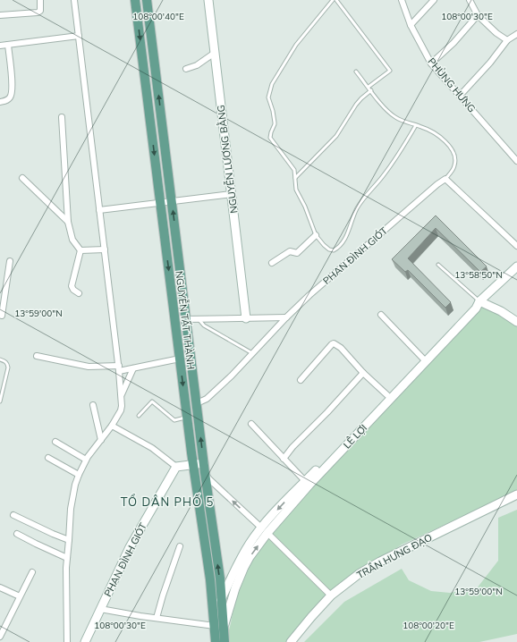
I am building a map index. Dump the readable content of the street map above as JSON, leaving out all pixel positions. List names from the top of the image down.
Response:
{
  "streets": {
    "main road": ["NGUYỄN TẤT THÀNH"],
    "street": [
      "PHÙNG HƯNG",
      "NGUYỄN LƯƠNG BẰNG",
      "PHAN ĐÌNH GIÓT",
      "LÊ LỢI",
      "TRẦN HƯNG ĐẠO"
    ]
  },
  "crossings": [
    ["PHAN ĐÌNH GIÓT", "NGUYỄN TẤT THÀNH"],
    ["NGUYỄN TẤT THÀNH", "LÊ LỢI"]
  ],
  "districts": ["TỔ DÂN PHỐ 5"],
  "coordinates": [
    "108°00'40\"E",
    "108°00'30\"E",
    "13°58'50\"N",
    "13°59'00\"N",
    "108°00'20\"E"
  ]
}
